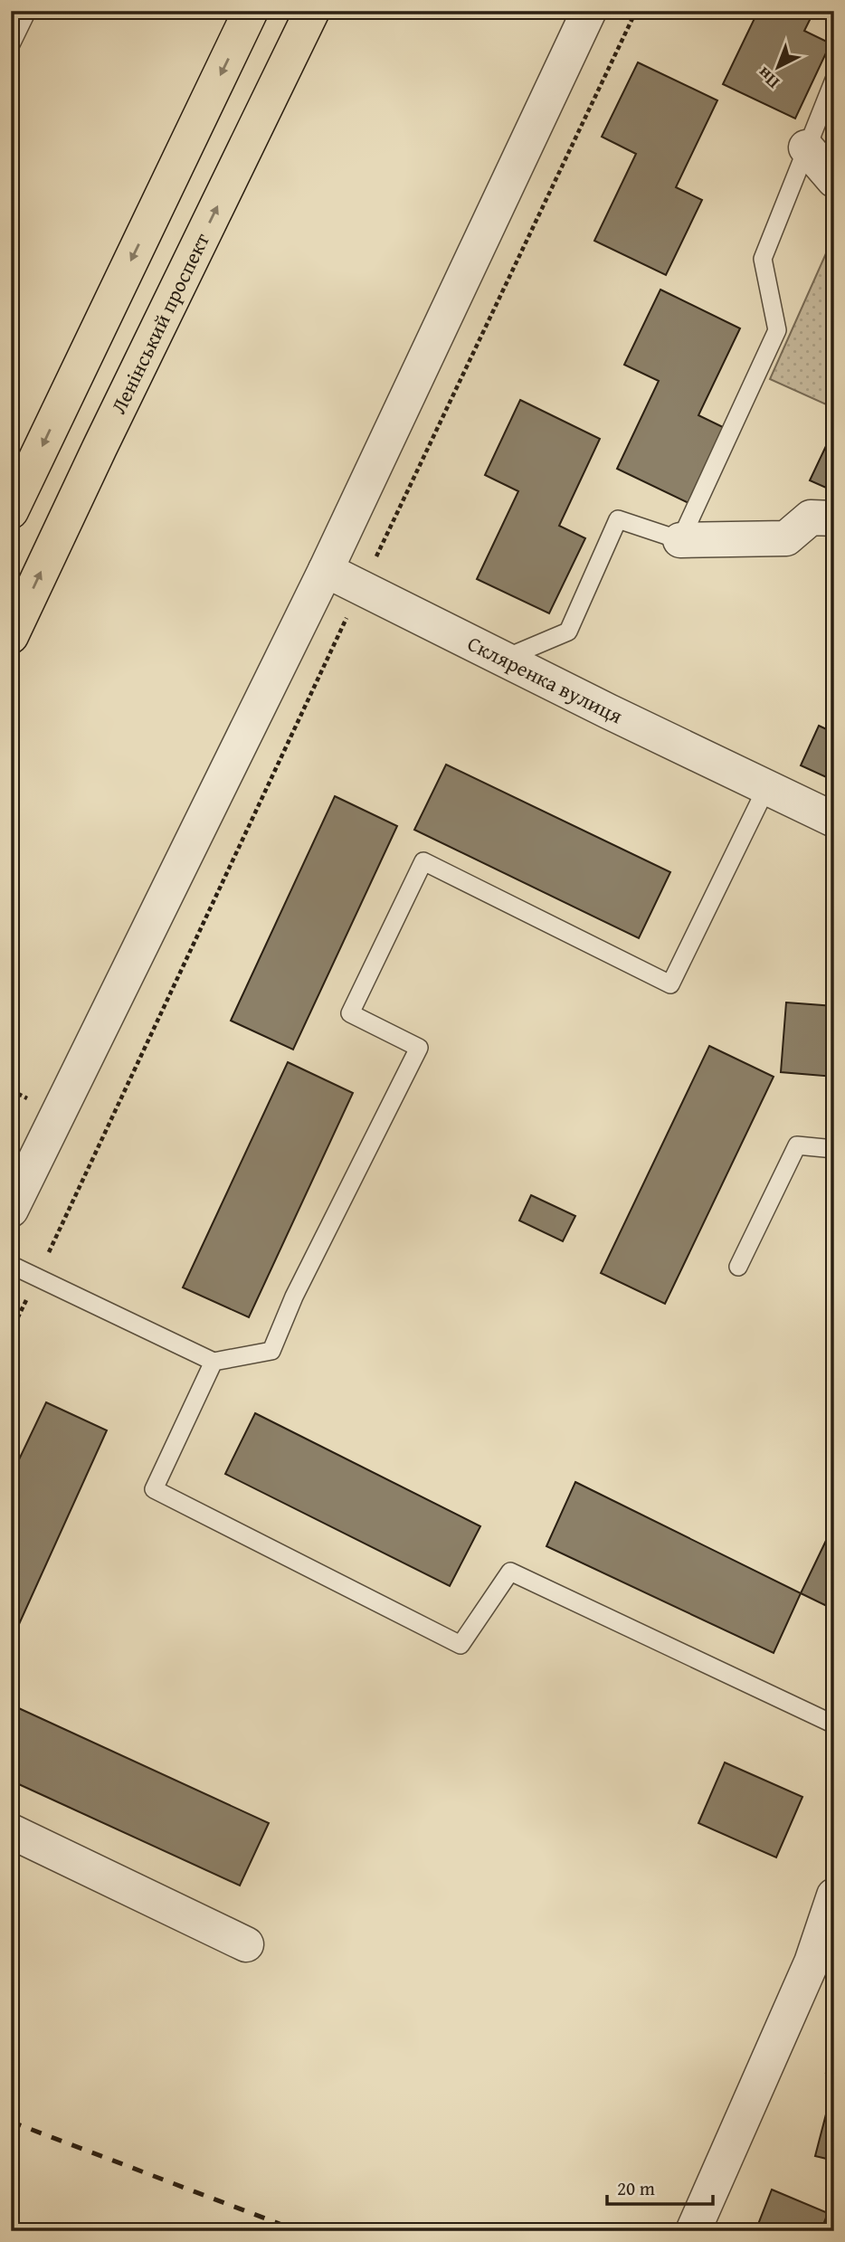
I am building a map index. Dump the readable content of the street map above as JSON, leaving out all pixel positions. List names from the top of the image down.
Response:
{
  "streets": {
    "main road": ["Ленінський проспект"],
    "street": ["Скляренка вулиця"]
  },
  "scale_bar": "20 m",
  "north": "bottom left"
}
